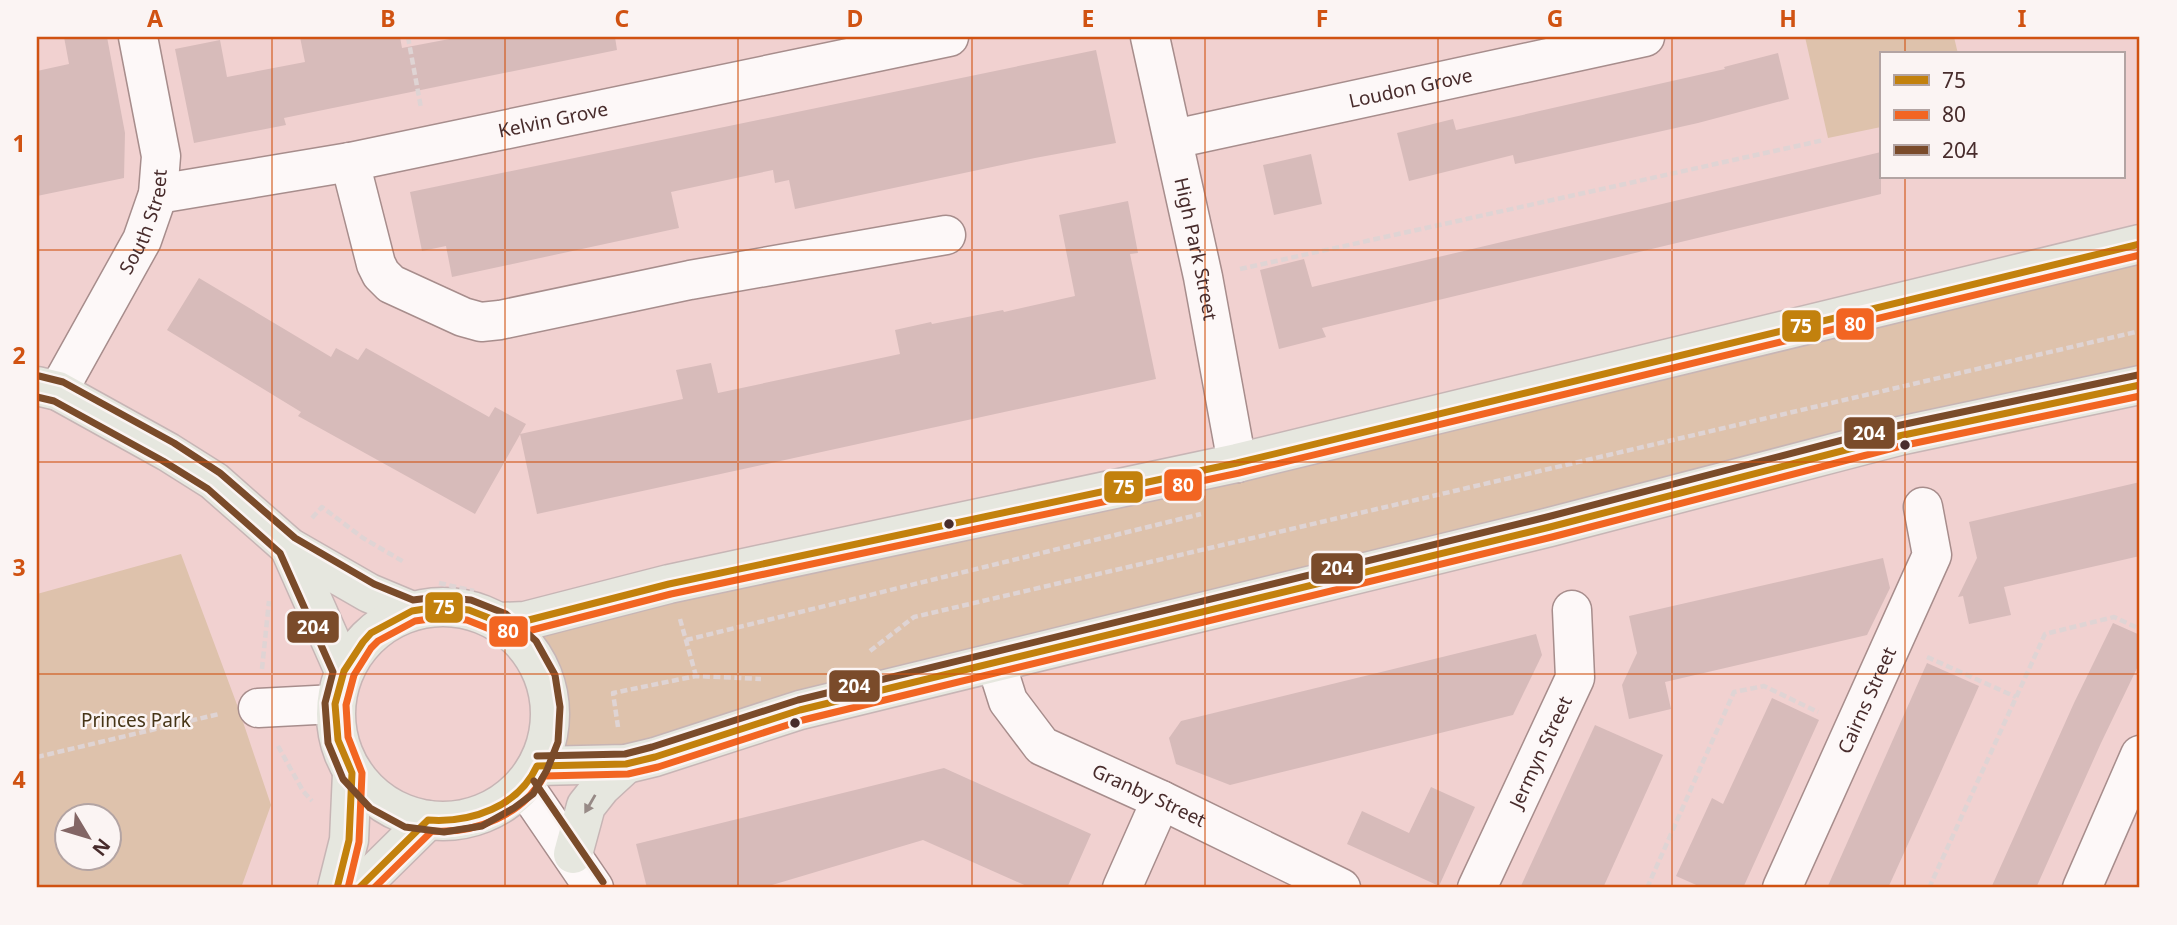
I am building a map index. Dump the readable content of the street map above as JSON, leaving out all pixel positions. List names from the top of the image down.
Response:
{
  "streets": {
    "street": [
      "Loudon Grove",
      "Kelvin Grove",
      "South Street",
      "High Park Street",
      "Cairns Street",
      "Jermyn Street",
      "Granby Street"
    ]
  },
  "crossings": [
    ["Loudon Grove", "High Park Street"],
    ["Kelvin Grove", "South Street"]
  ],
  "parks": ["Princes Park"],
  "lines": ["transit line 75", "transit line 80", "transit line 204"],
  "legend": ["75", "80", "204"],
  "north": "bottom right",
  "grid": {
    "columns": [
      "A",
      "B",
      "C",
      "D",
      "E",
      "F",
      "G",
      "H",
      "I"
    ],
    "rows": [
      "1",
      "2",
      "3",
      "4"
    ]
  }
}
